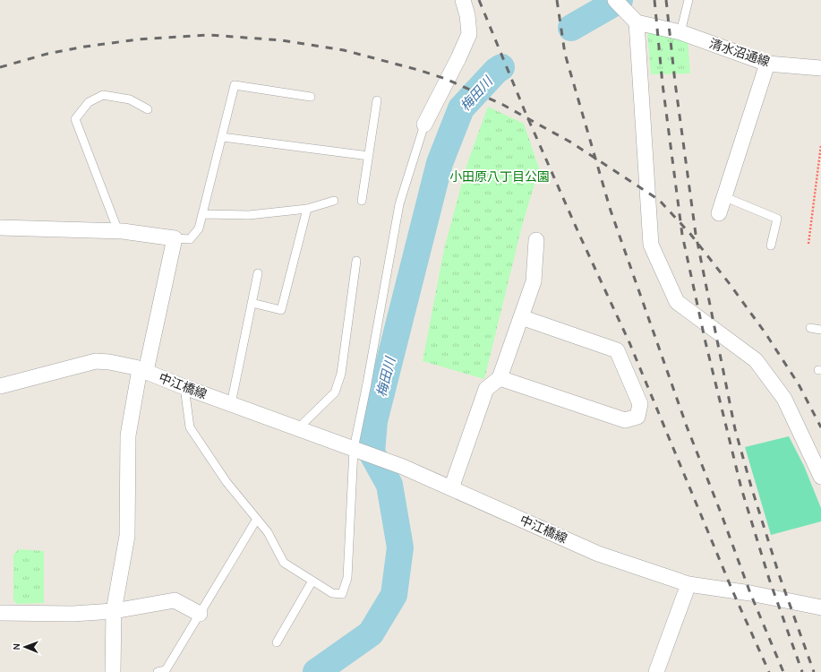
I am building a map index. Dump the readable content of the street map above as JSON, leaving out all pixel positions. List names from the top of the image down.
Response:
{
  "streets": {
    "street": ["清水沼通線", "中江橋線"]
  },
  "water": ["梅田川"],
  "parks": ["小田原八丁目公園"],
  "north": "left"
}
